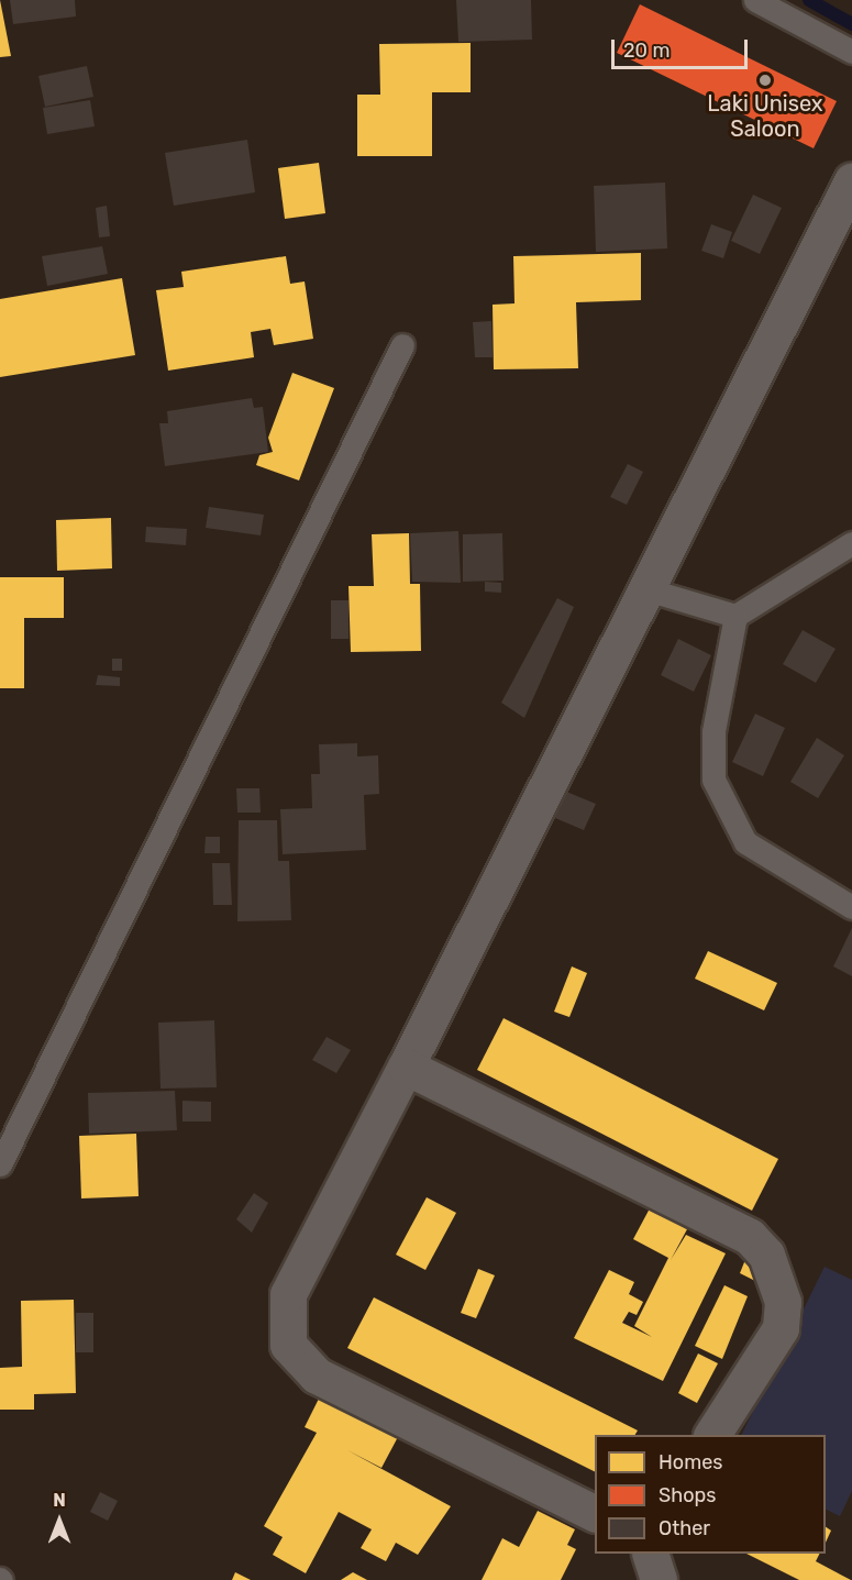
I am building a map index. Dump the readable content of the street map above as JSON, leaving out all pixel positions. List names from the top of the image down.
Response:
{
  "places": ["Laki Unisex Saloon"],
  "legend": ["Homes", "Shops", "Other"],
  "scale_bar": "20 m",
  "north": "top"
}
